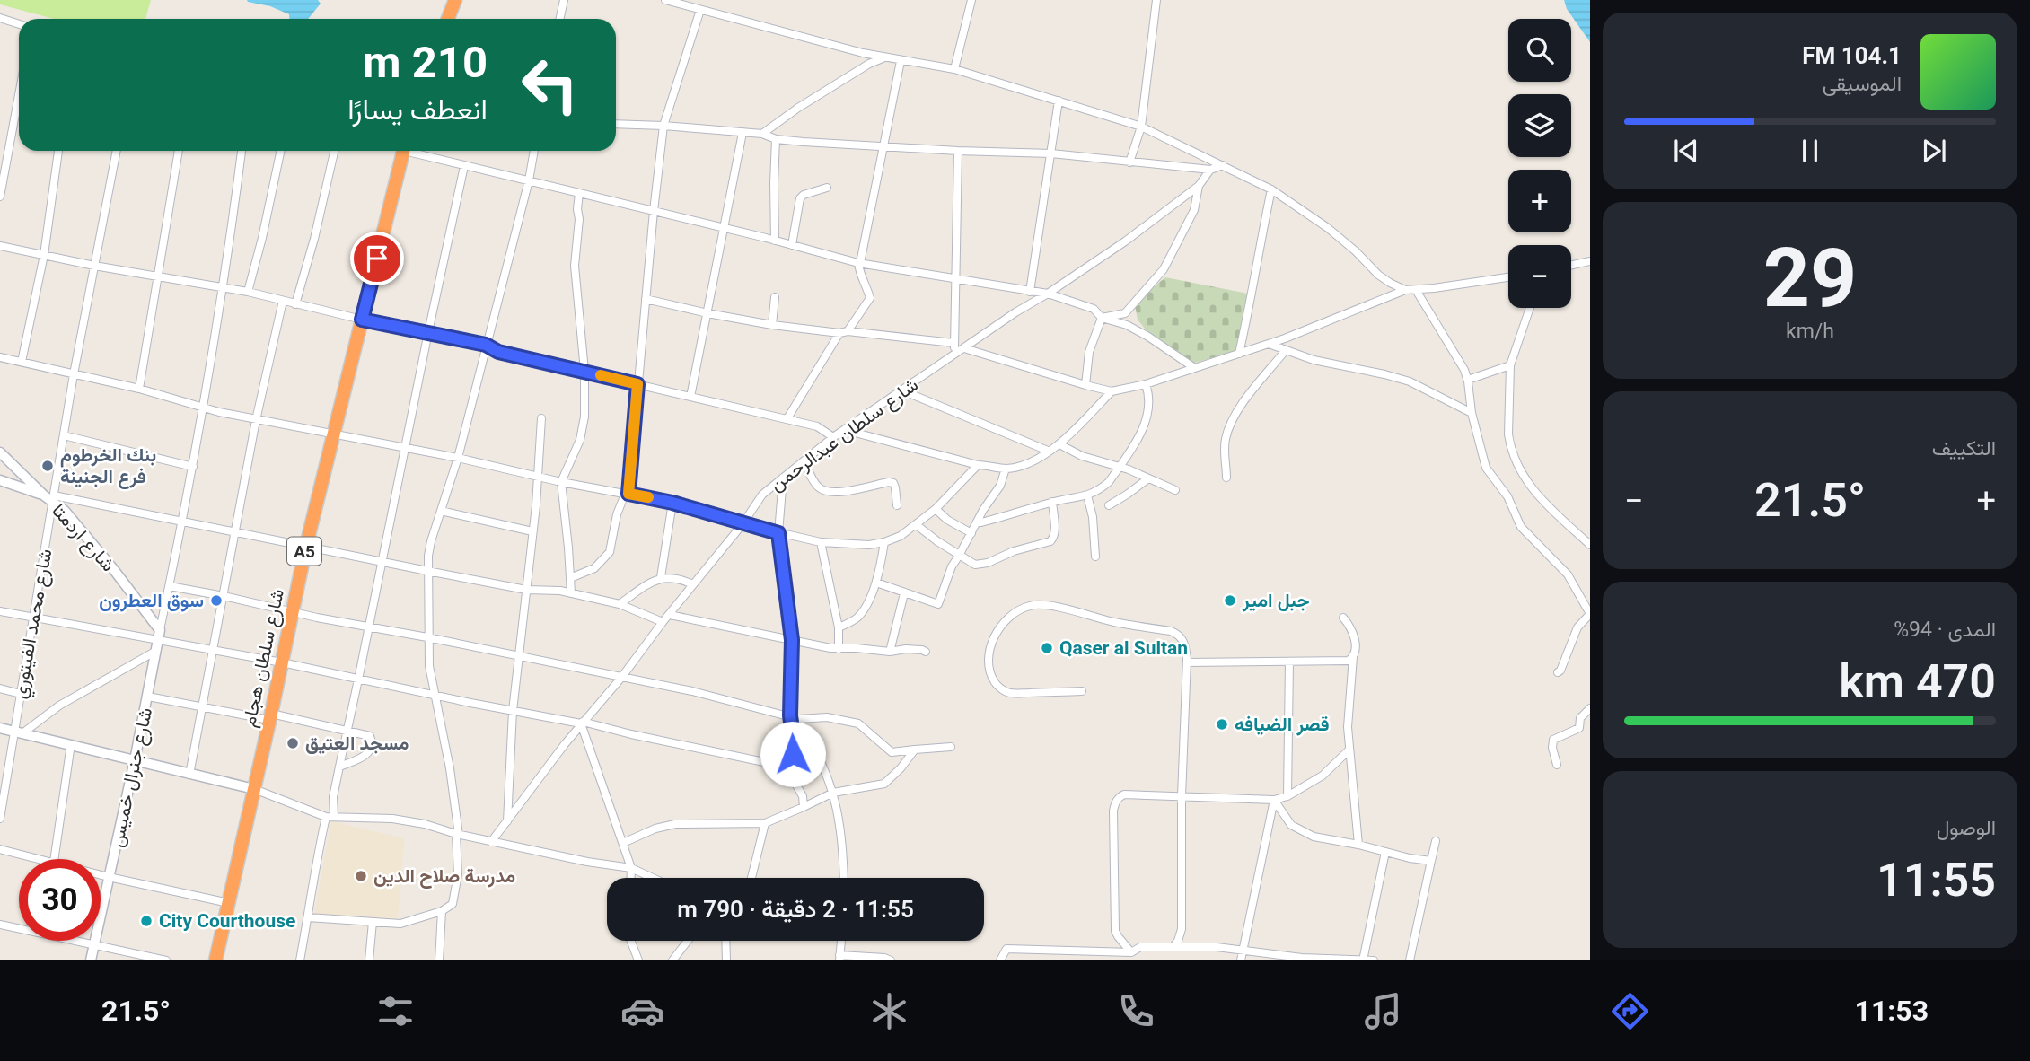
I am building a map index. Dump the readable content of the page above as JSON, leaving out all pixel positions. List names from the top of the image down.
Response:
{
  "streets": {
    "highway": ["A5", "شارع سلطان هجام"],
    "main road": ["شارع اردمتا", "شارع جنرال خميس"],
    "street": ["شارع سلطان عبدالرحمن", "شارع محمد الفيتوري"]
  },
  "crossings": [
    ["شارع اردمتا", "شارع محمد الفيتوري"],
    ["شارع اردمتا", "شارع جنرال خميس"]
  ],
  "places": [
    "بنك الخرطوم فرع الجنينة",
    "سوق العطرون",
    "جبل امير",
    "Qaser al Sultan",
    "قصر الضيافه",
    "مسجد العتيق",
    "مدرسة صلاح الدين",
    "City Courthouse"
  ],
  "page": {
    "map_buttons": ["+", "−"],
    "turn": ["210 m", "انعطف يسارًا"],
    "song": ["104.1 FM", "الموسيقى"],
    "tile": [
      ["29", "km/h"],
      "التكييف",
      ["المدى · 94%", "470 km"],
      ["الوصول", "11:55"]
    ],
    "heat": ["−", "21.5°", "+"],
    "limit": "30",
    "trip": "11:55 · 2 دقيقة · 790 m",
    "tabs": ["11:53", "21.5°"]
  }
}
